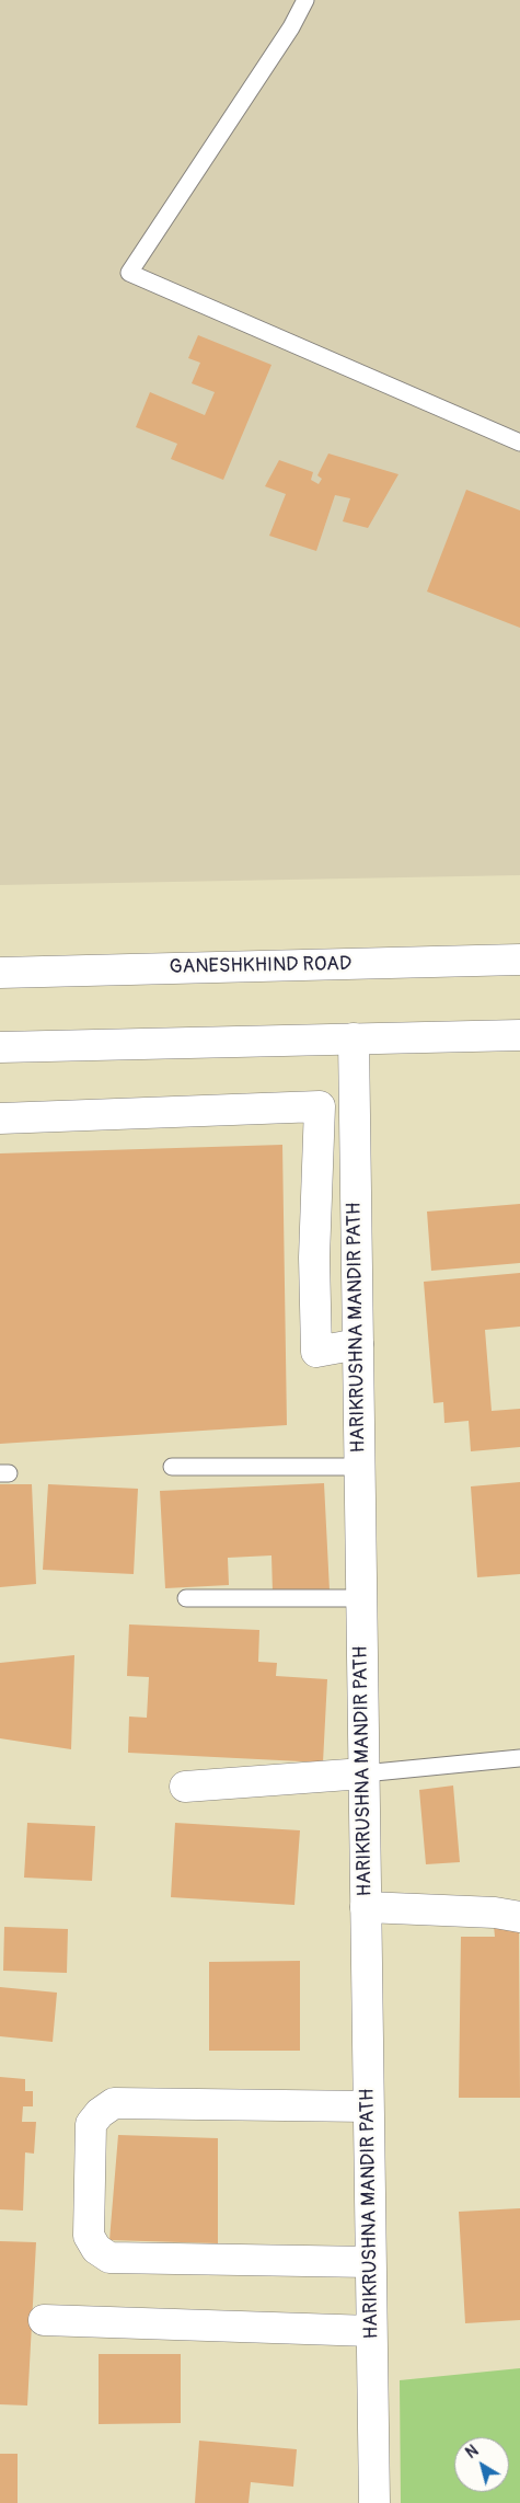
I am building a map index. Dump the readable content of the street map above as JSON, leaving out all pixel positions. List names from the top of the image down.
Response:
{
  "streets": {
    "street": ["GANESHKHIND ROAD", "HARIKRUSHNA MANDIR PATH"]
  },
  "north": "top left"
}
